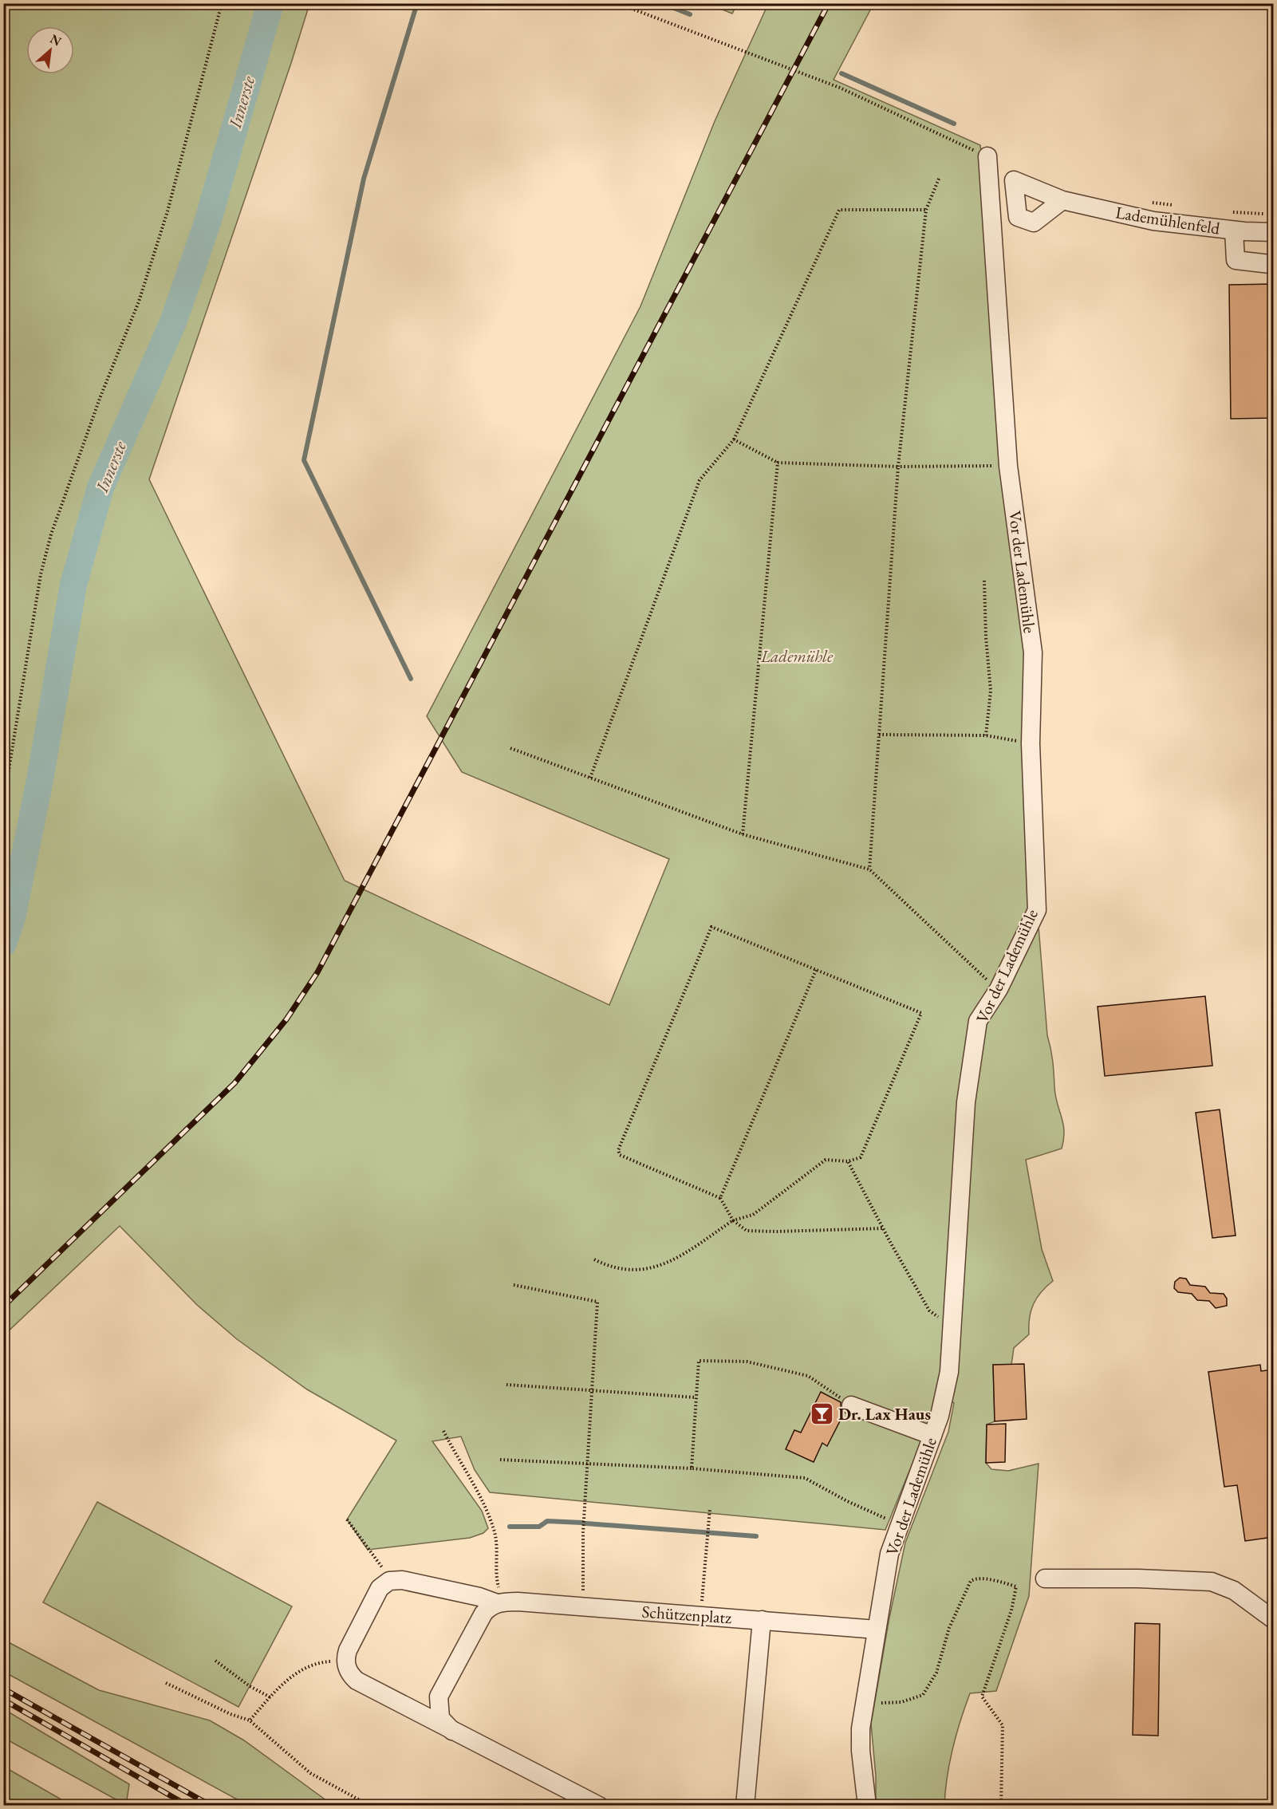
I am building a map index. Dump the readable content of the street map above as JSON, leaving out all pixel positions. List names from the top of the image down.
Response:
{
  "streets": {
    "street": ["Lademühlenfeld", "Vor der Lademühle", "Schützenplatz"]
  },
  "crossings": [
    ["Vor der Lademühle", "Schützenplatz"]
  ],
  "water": ["Innerste"],
  "parks": ["Lademühle"],
  "places": {
    "bar": ["Dr. Lax Haus"]
  },
  "north": "top right"
}
